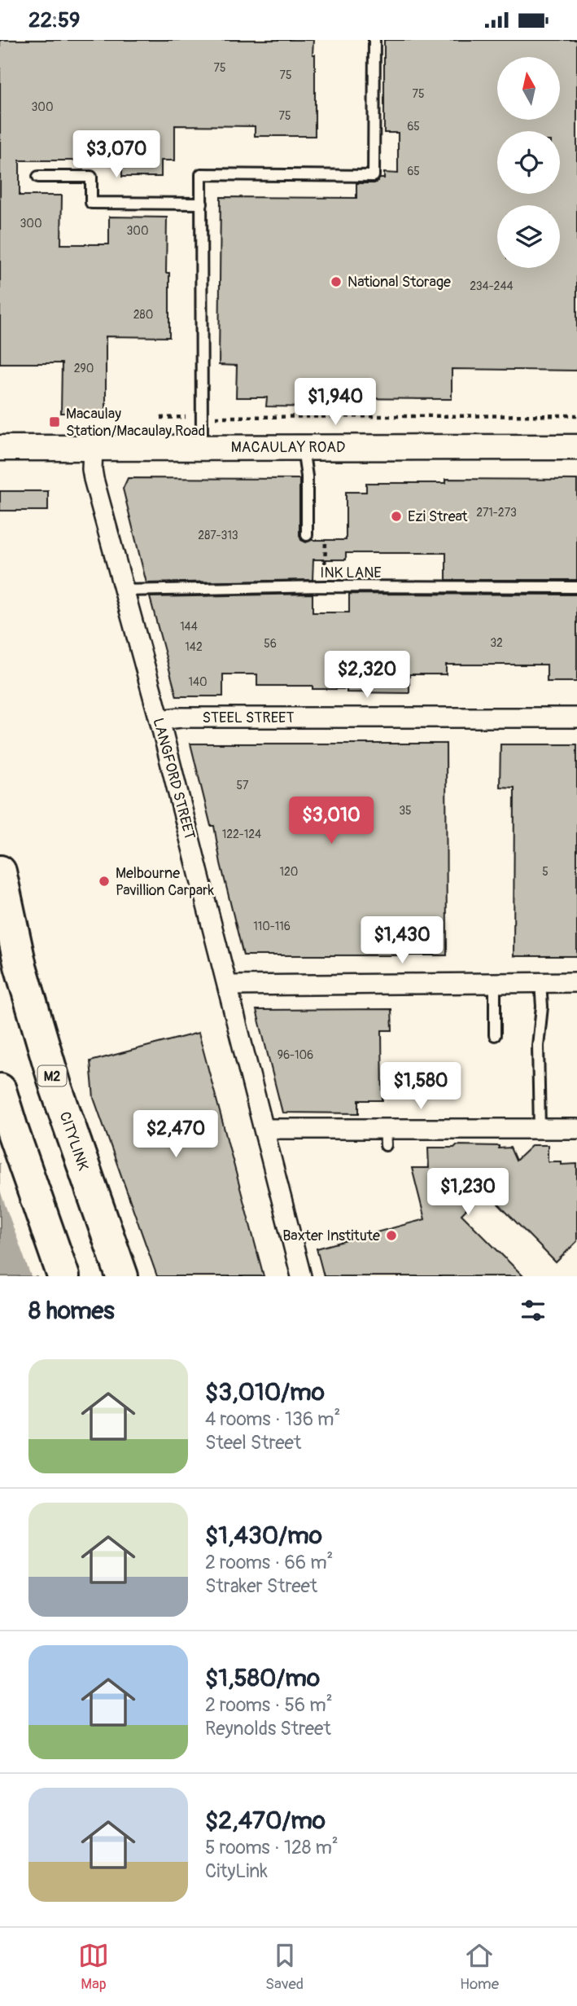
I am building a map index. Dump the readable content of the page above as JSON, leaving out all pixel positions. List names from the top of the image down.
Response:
{
  "streets": {
    "highway": ["M2", "CITYLINK"],
    "street": ["MACAULAY ROAD", "STEEL STREET", "LANGFORD STREET"],
    "lane": ["INK LANE"]
  },
  "crossings": [
    ["MACAULAY ROAD", "LANGFORD STREET"],
    ["INK LANE", "LANGFORD STREET"],
    ["STEEL STREET", "LANGFORD STREET"]
  ],
  "places": {
    "other": [
      "National Storage",
      "Ezi Streat",
      "Melbourne Pavillion Carpark",
      "Baxter Institute"
    ],
    "transit": ["Macaulay Station/Macaulay Road"]
  },
  "house_numbers": [
    "75",
    "75",
    "75",
    "300",
    "75",
    "65",
    "65",
    "300",
    "300",
    "234-244",
    "280",
    "290",
    "271-273",
    "287-313",
    "144",
    "32",
    "56",
    "142",
    "140",
    "57",
    "35",
    "122-124",
    "120",
    "5",
    "110-116",
    "96-106"
  ],
  "north": "top",
  "page": {
    "status": "22:59",
    "price": [
      "$3,070",
      "$1,940",
      "$2,320",
      "$3,010",
      "$1,430",
      "$1,580",
      "$2,470",
      "$1,230"
    ],
    "heading": "8 homes",
    "list": [
      {
        "name": "$3,010/mo",
        "note": "4 rooms · 136 m² · Steel Street"
      },
      {
        "name": "$1,430/mo",
        "note": "2 rooms · 66 m² · Straker Street"
      },
      {
        "name": "$1,580/mo",
        "note": "2 rooms · 56 m² · Reynolds Street"
      },
      {
        "name": "$2,470/mo",
        "note": "5 rooms · 128 m² · CityLink"
      }
    ],
    "tabs": ["Map", "Saved", "Home"]
  }
}
